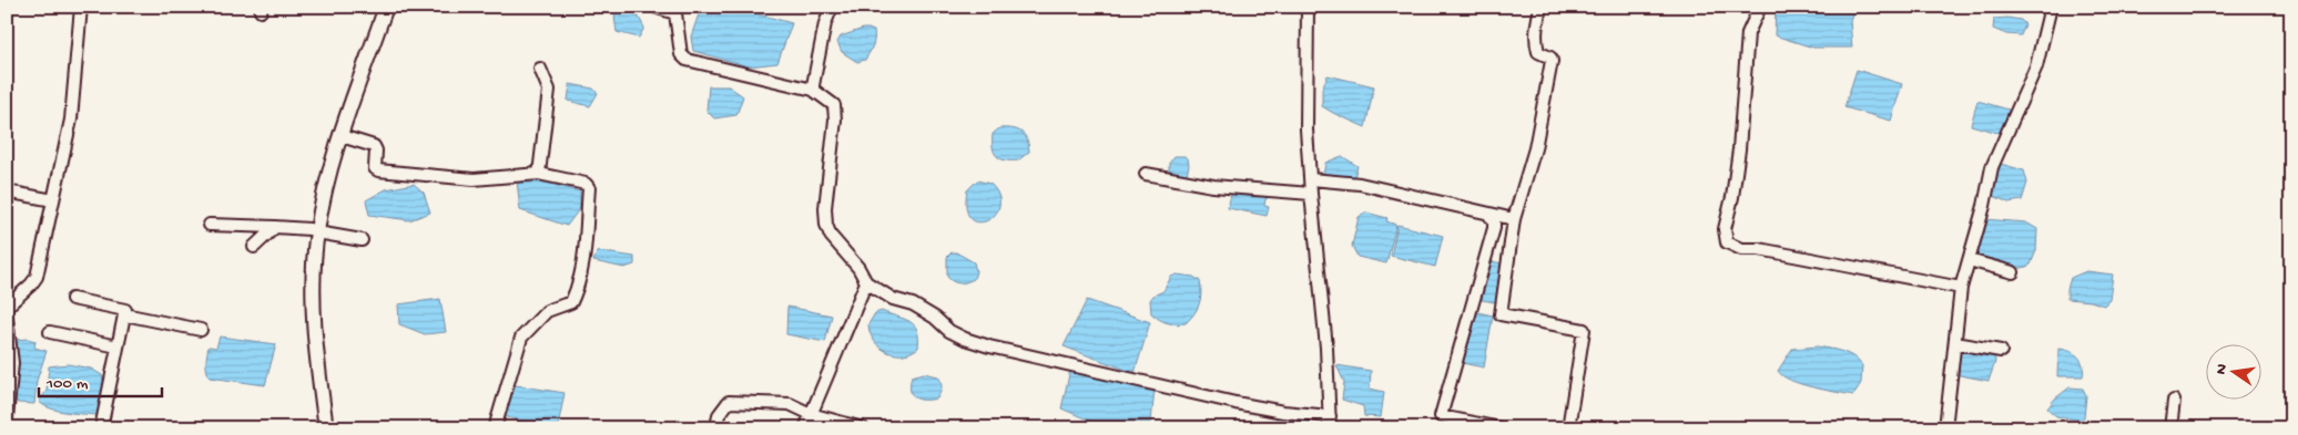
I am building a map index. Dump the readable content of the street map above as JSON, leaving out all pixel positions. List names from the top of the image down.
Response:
{
  "scale_bar": "100 m",
  "north": "left"
}
